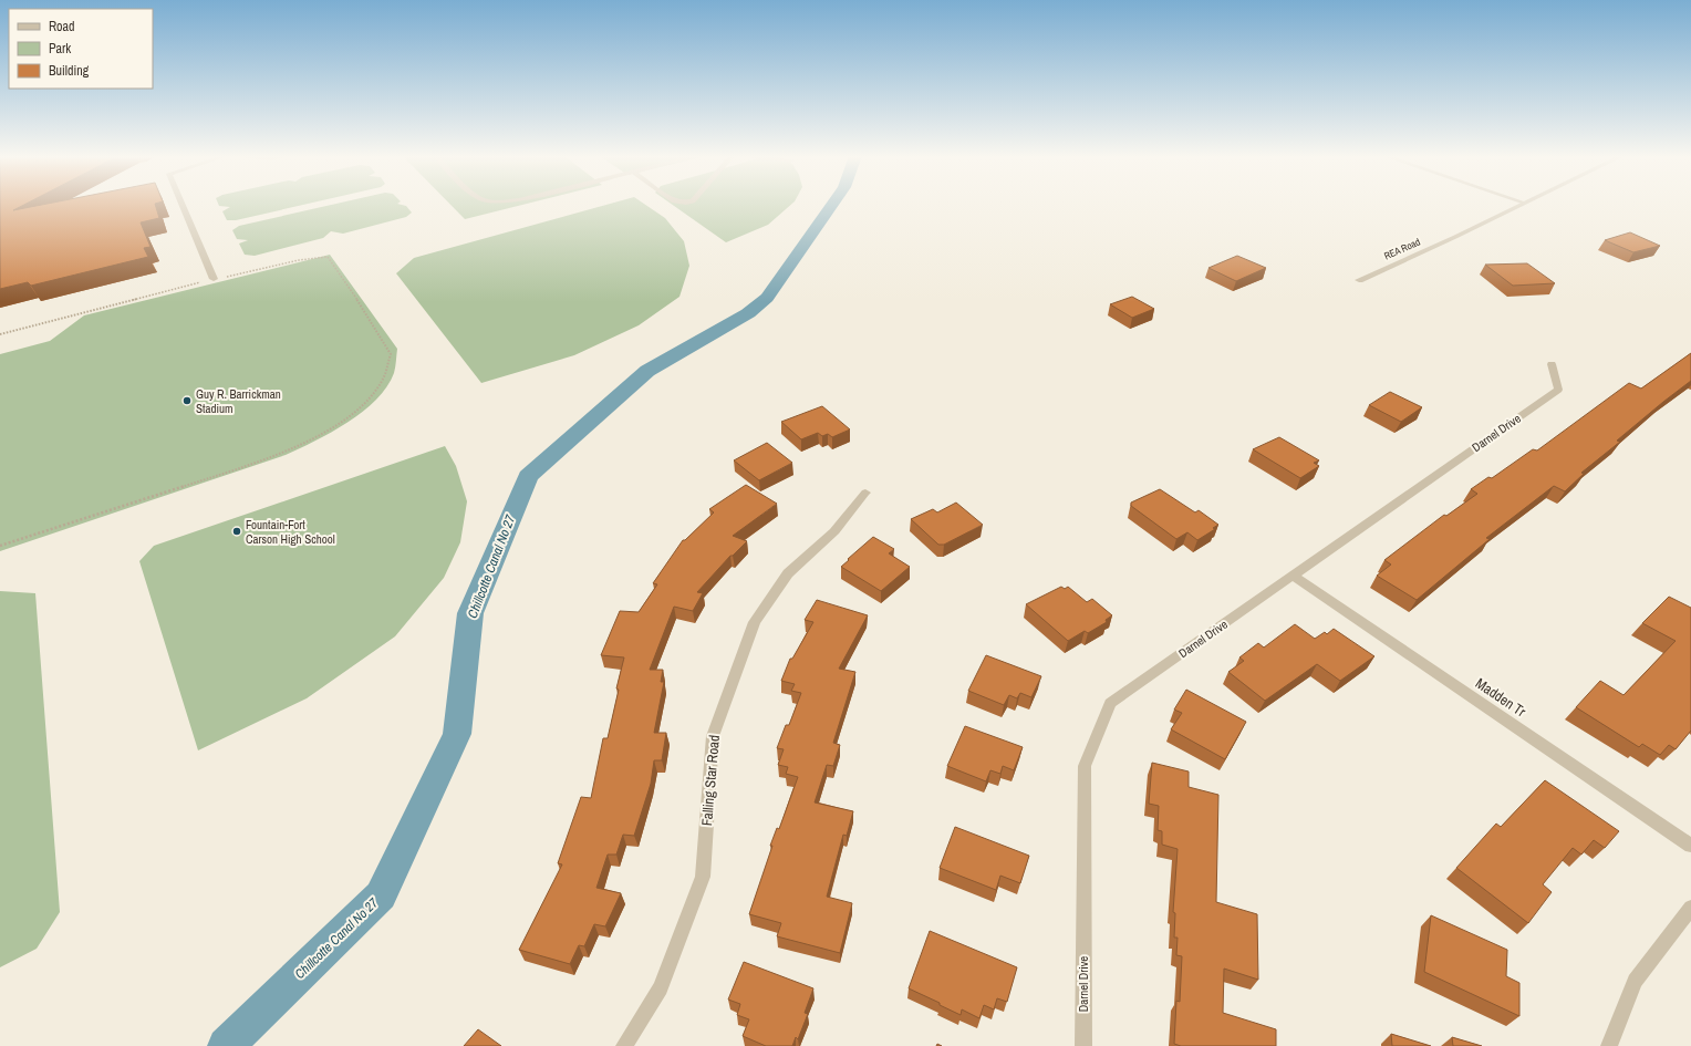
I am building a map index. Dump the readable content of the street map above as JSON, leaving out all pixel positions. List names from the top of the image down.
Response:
{
  "streets": {
    "street": [
      "REA Road",
      "Darnel Drive",
      "Madden Tr",
      "Falling Star Road"
    ]
  },
  "crossings": [
    ["Darnel Drive", "Madden Tr"]
  ],
  "water": ["Chillcotte Canal No 27"],
  "places": ["Guy R. Barrickman Stadium", "Fountain-Fort Carson High School"],
  "legend": ["Road", "Park", "Building"]
}
